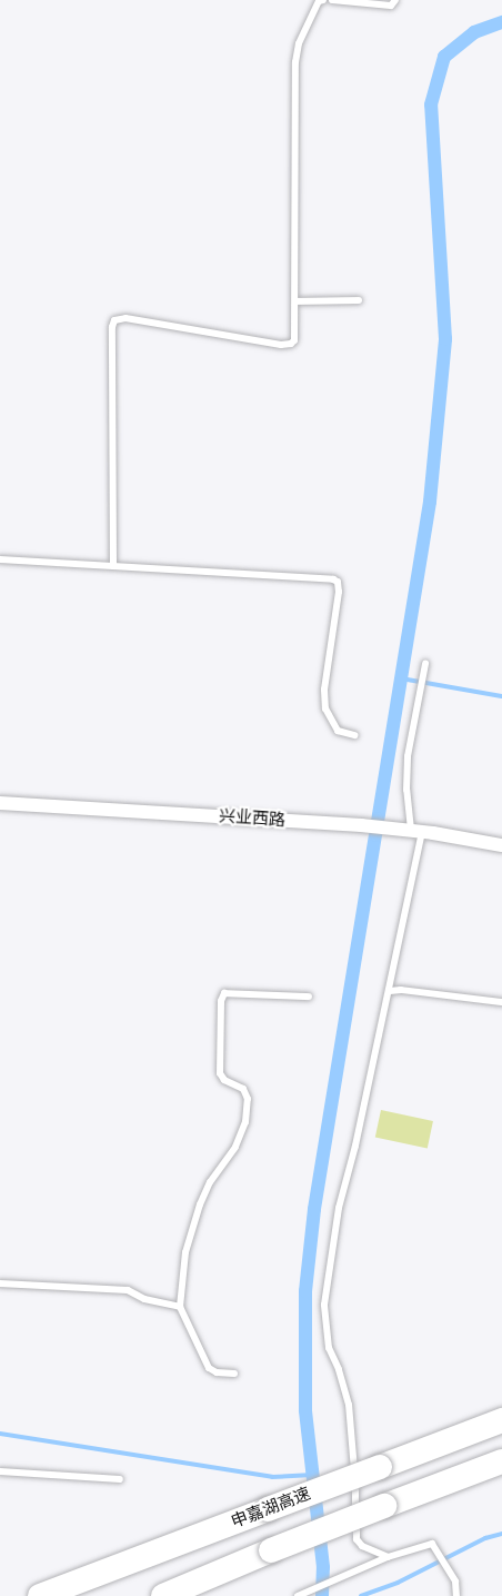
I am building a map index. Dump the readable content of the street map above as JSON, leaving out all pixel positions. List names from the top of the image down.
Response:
{
  "streets": {
    "highway": ["申嘉湖高速"],
    "street": ["兴业西路"]
  }
}
